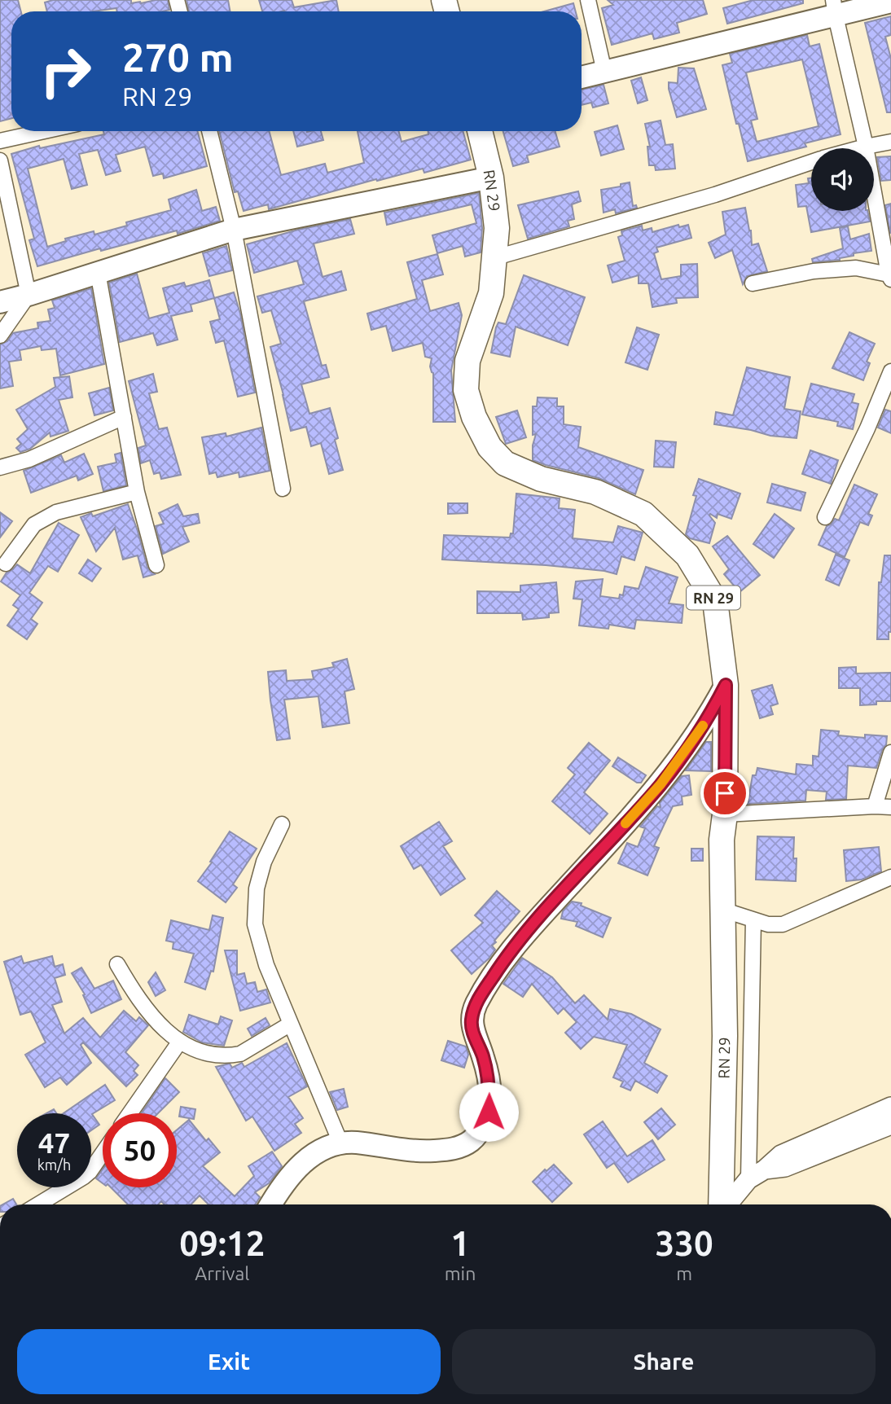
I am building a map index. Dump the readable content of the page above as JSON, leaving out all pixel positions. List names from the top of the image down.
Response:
{
  "streets": {
    "main road": ["RN 29"]
  },
  "page": {
    "turn": ["270 m", "RN 29"],
    "speed": "47 km/h",
    "limit": "50",
    "eta": [
      "09:12",
      "Arrival",
      "1",
      "min",
      "330",
      "m"
    ],
    "buttons": ["Exit", "Share"]
  }
}
